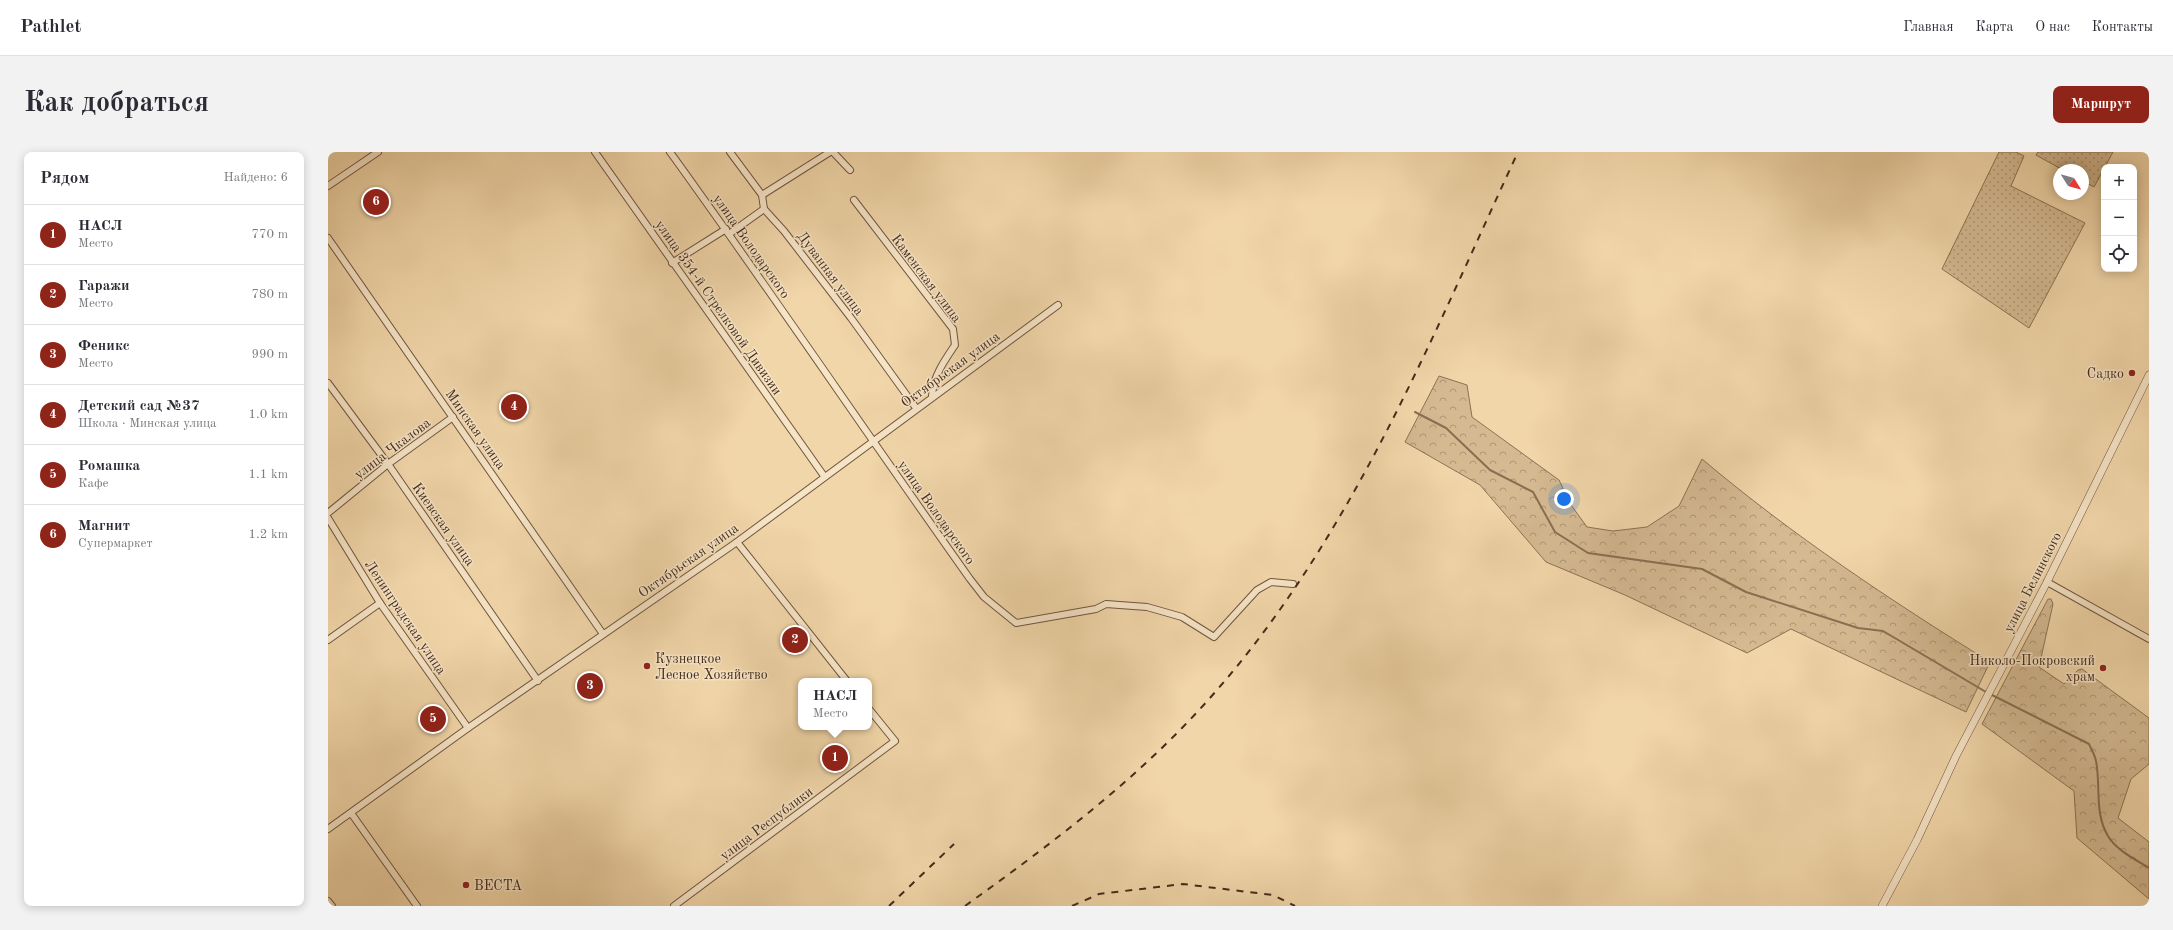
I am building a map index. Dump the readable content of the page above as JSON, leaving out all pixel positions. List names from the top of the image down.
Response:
{
  "streets": {
    "street": [
      "улица Володарского",
      "Дуванная улица",
      "Каменская улица",
      "улица 354-й Стрелковой Дивизии",
      "Октябрьская улица",
      "Минская улица",
      "улица Чкалова",
      "Киевская улица",
      "улица Белинского",
      "Ленинградская улица",
      "улица Республики"
    ]
  },
  "crossings": [
    ["улица Володарского", "Октябрьская улица"],
    ["Дуванная улица", "Октябрьская улица"],
    ["Каменская улица", "Октябрьская улица"],
    ["улица 354-й Стрелковой Дивизии", "Октябрьская улица"],
    ["Октябрьская улица", "Минская улица"],
    ["Октябрьская улица", "Киевская улица"],
    ["Октябрьская улица", "Ленинградская улица"],
    ["Минская улица", "улица Чкалова"],
    ["улица Чкалова", "Киевская улица"]
  ],
  "places": [
    "Садко",
    "Кузнецкое Лесное Хозяйство",
    "Николо-Покровский храм",
    "ВЕСТА"
  ],
  "north": "bottom right",
  "page": {
    "header": "Pathlet",
    "nav": [
      "Главная",
      "Карта",
      "О нас",
      "Контакты"
    ],
    "buttons": "Маршрут",
    "title": "Как добраться",
    "heading": ["Рядом", "Найдено: 6"],
    "map_buttons": ["+", "−"],
    "pins": [
      "6",
      "4",
      "2",
      "3",
      "5",
      "1"
    ],
    "list": [
      {
        "mark": "1",
        "name": "НАСЛ",
        "note": "Место",
        "value": "770 m"
      },
      {
        "mark": "2",
        "name": "Гаражи",
        "note": "Место",
        "value": "780 m"
      },
      {
        "mark": "3",
        "name": "Феникс",
        "note": "Место",
        "value": "990 m"
      },
      {
        "mark": "4",
        "name": "Детский сад №37",
        "note": "Школа · Минская улица",
        "value": "1.0 km"
      },
      {
        "mark": "5",
        "name": "Ромашка",
        "note": "Кафе",
        "value": "1.1 km"
      },
      {
        "mark": "6",
        "name": "Магнит",
        "note": "Супермаркет",
        "value": "1.2 km"
      }
    ],
    "popup": ["НАСЛ", "Место"]
  }
}
